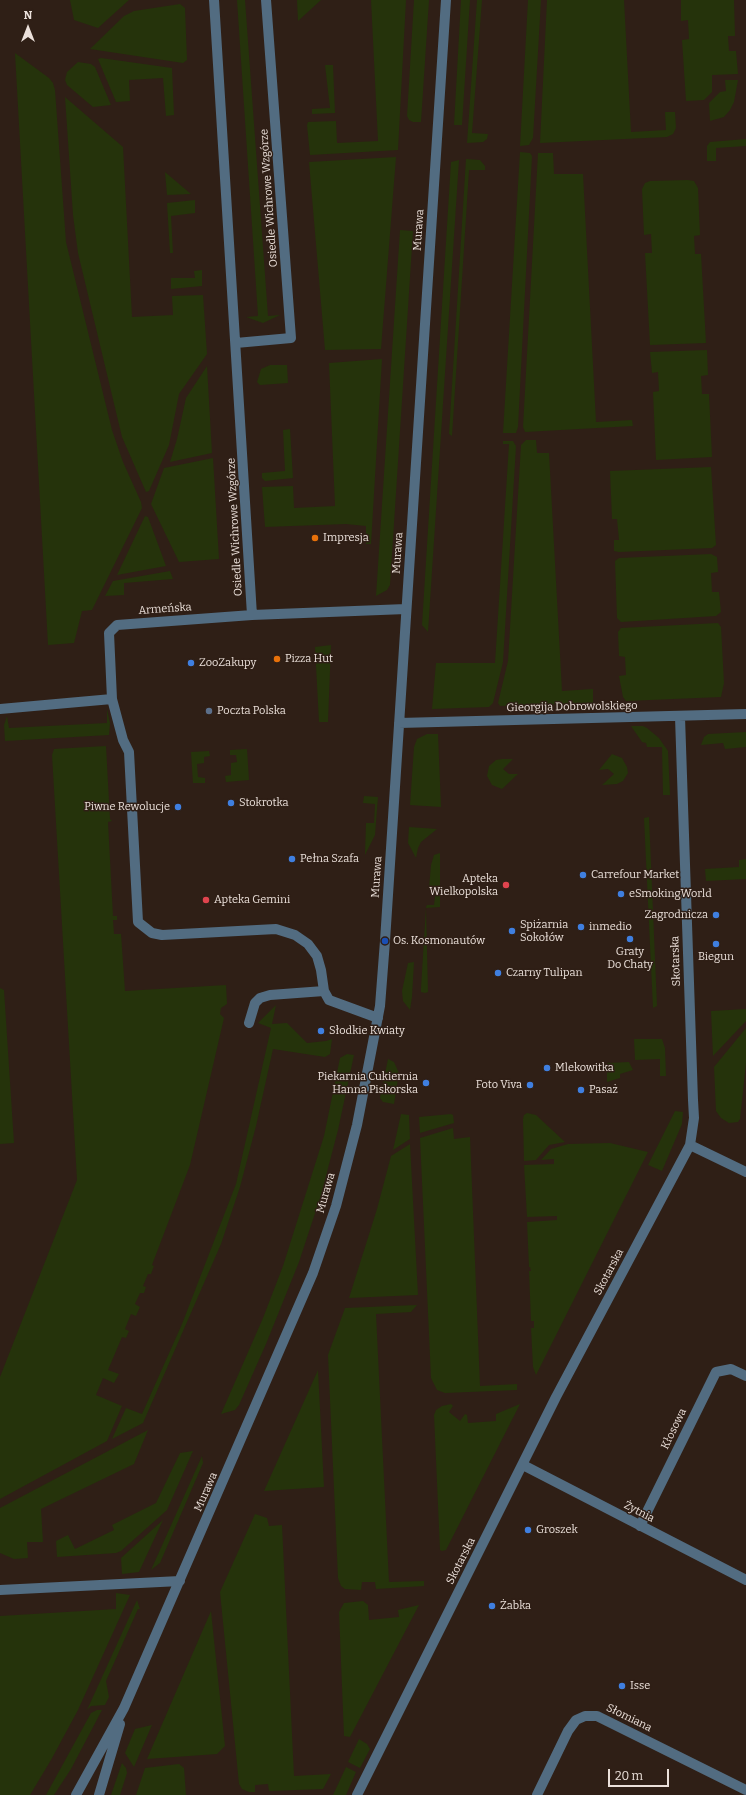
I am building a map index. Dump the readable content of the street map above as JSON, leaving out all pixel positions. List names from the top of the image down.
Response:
{
  "streets": {
    "street": [
      "Osiedle Wichrowe Wzgórze",
      "Murawa",
      "Armeńska",
      "Gieorgija Dobrowolskiego",
      "Skotarska",
      "Kłosowa",
      "Żytnia",
      "Słomiana"
    ]
  },
  "crossings": [
    ["Osiedle Wichrowe Wzgórze", "Armeńska"],
    ["Murawa", "Armeńska"],
    ["Murawa", "Gieorgija Dobrowolskiego"],
    ["Gieorgija Dobrowolskiego", "Skotarska"],
    ["Skotarska", "Żytnia"],
    ["Kłosowa", "Żytnia"]
  ],
  "places": [
    "Impresja",
    "Pizza Hut",
    "ZooZakupy",
    "Poczta Polska",
    "Stokrotka",
    "Piwne Rewolucje",
    "Pełna Szafa",
    "Carrefour Market",
    "Apteka Wielkopolska",
    "eSmokingWorld",
    "Apteka Gemini",
    "Zagrodnicza",
    "inmedio",
    "Spiżarnia Sokołów",
    "Graty Do Chaty",
    "Os. Kosmonautów",
    "Biegun",
    "Czarny Tulipan",
    "Słodkie Kwiaty",
    "Mlekowitka",
    "Piekarnia Cukiernia Hanna Piskorska",
    "Foto Viva",
    "Pasaż",
    "Groszek",
    "Żabka",
    "Isse"
  ],
  "scale_bar": "20 m",
  "north": "top"
}
